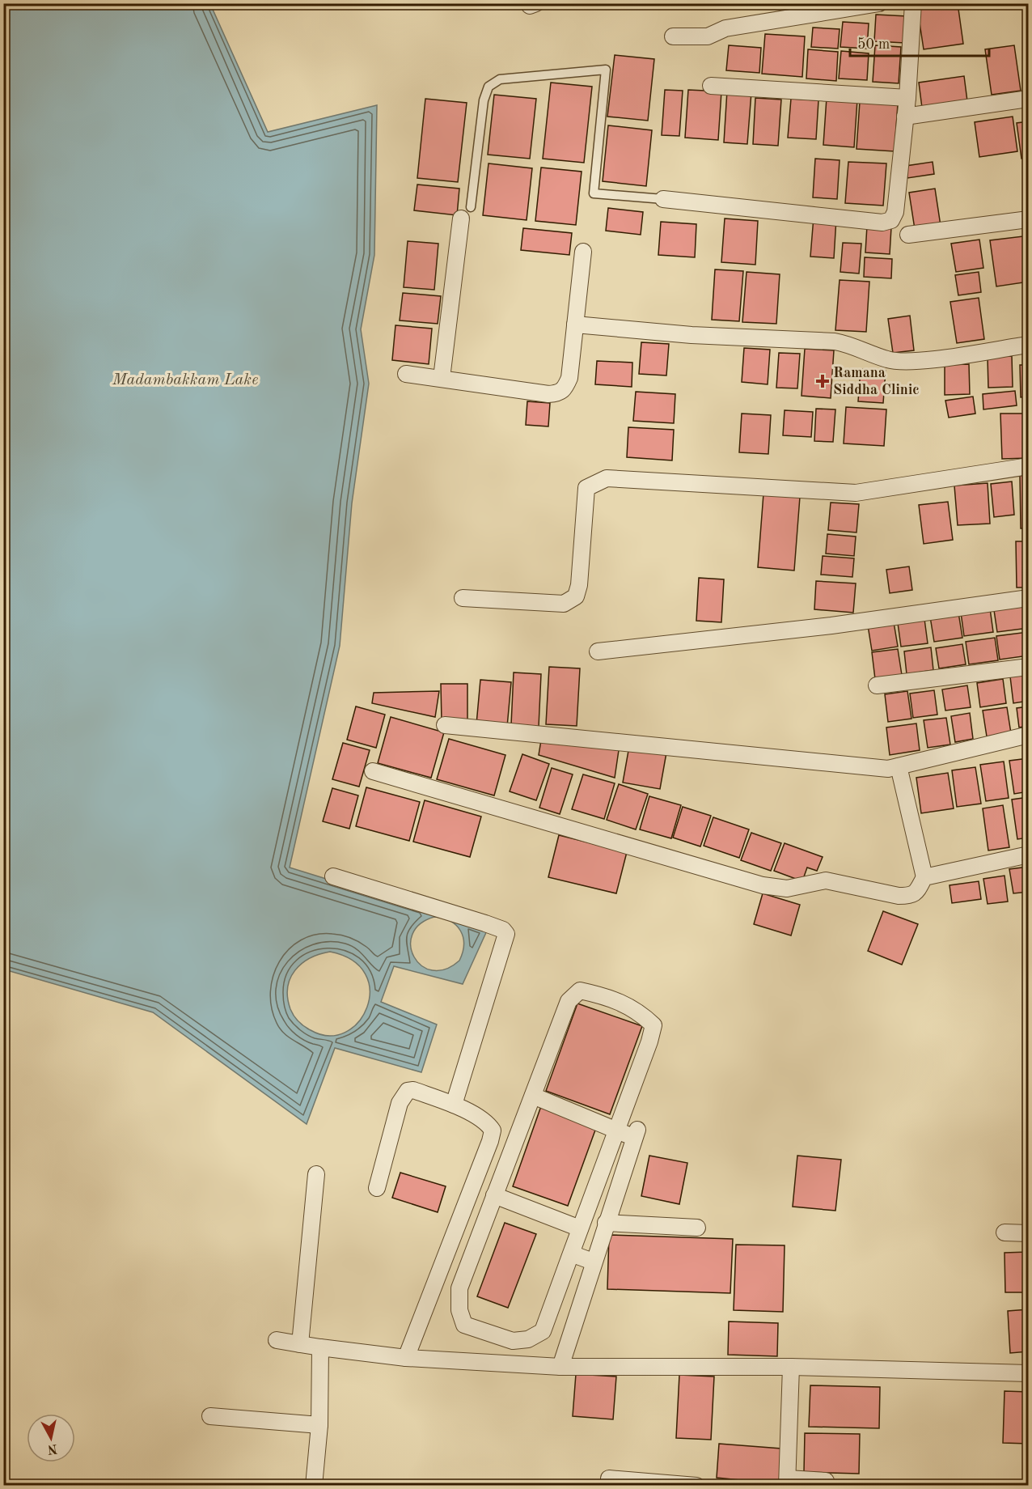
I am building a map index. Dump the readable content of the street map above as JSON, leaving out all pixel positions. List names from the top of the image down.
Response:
{
  "water": ["Madambakkam Lake"],
  "places": {
    "health": ["Ramana Siddha Clinic"]
  },
  "scale_bar": "50 m",
  "north": "bottom"
}
